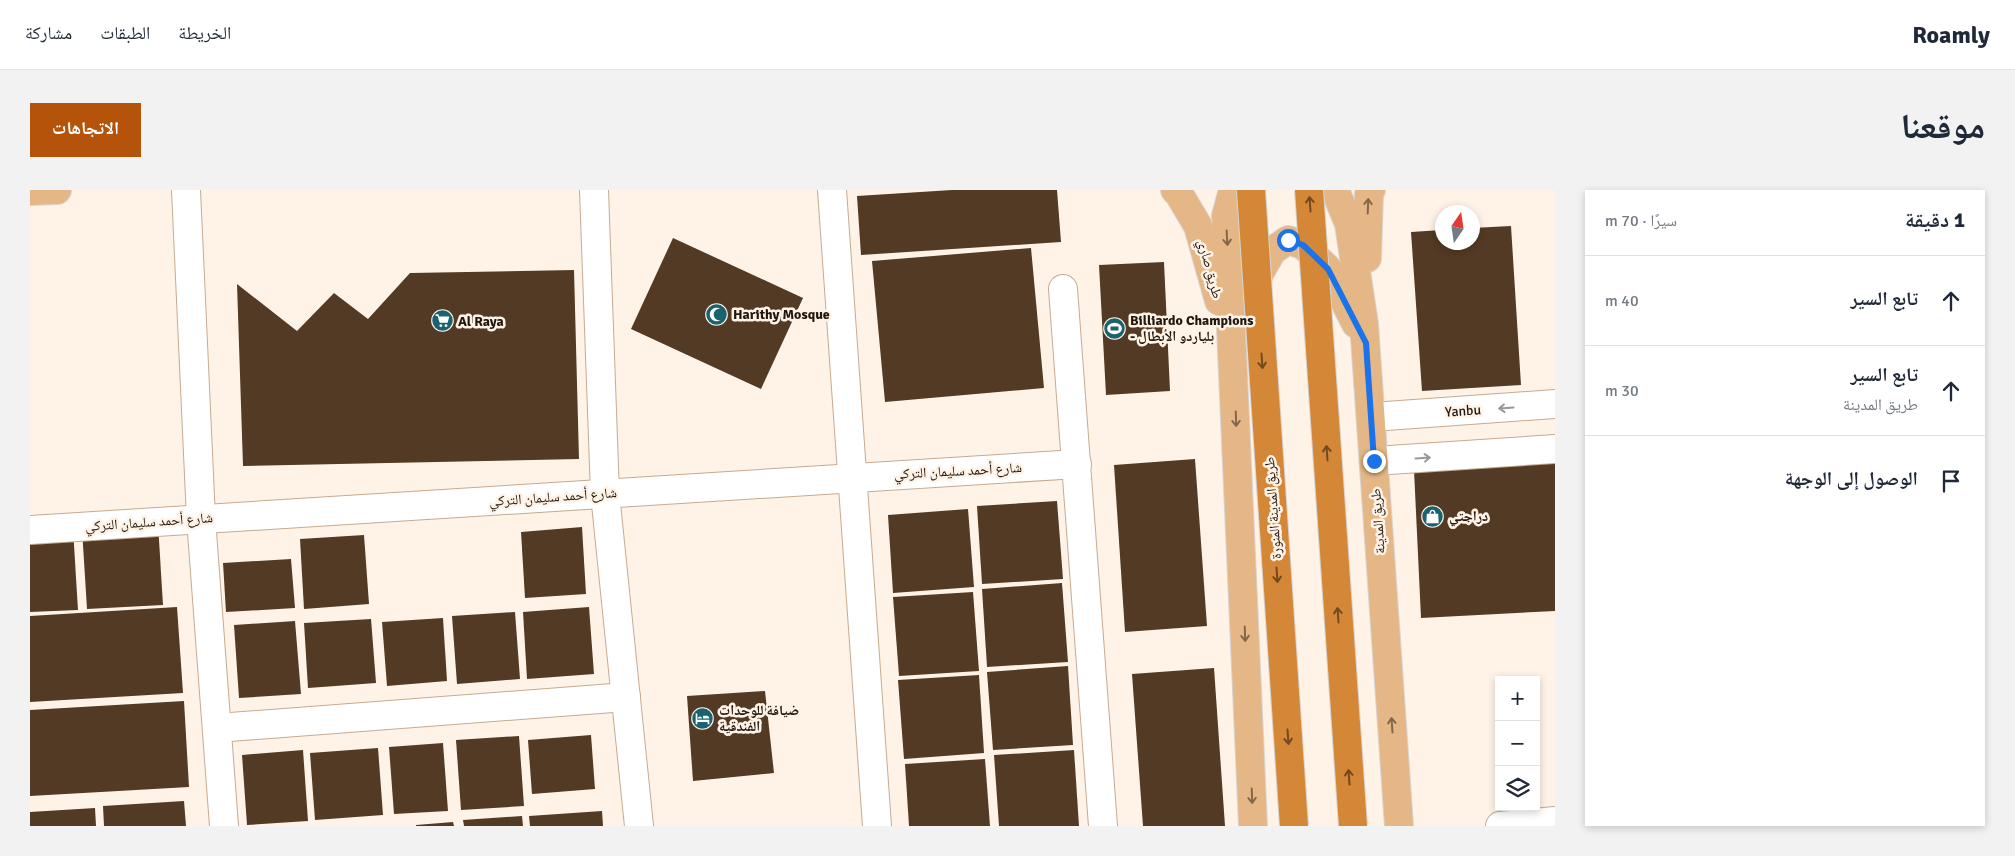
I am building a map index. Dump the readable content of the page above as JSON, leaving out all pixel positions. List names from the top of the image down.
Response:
{
  "streets": {
    "highway": ["طريق المدينة المنورة"],
    "main road": ["طريق صاري", "طريق المدينة"],
    "street": ["Yanbu", "شارع أحمد سليمان التركي"]
  },
  "crossings": [
    ["Yanbu", "طريق المدينة"]
  ],
  "places": {
    "mosque": ["Harithy Mosque"],
    "supermarket": ["Al Raya"],
    "sports": ["Billiardo Champions - بلياردو الأبطال"],
    "shop": ["دراجتي"],
    "hotel": ["ضيافة للوحدات الفندقية"]
  },
  "north": "top",
  "page": {
    "header": "Roamly",
    "nav": ["الخريطة", "الطبقات", "مشاركة"],
    "title": "موقعنا",
    "buttons": "الاتجاهات",
    "heading": ["1 دقيقة", "سيرًا · 70 m"],
    "list": [
      ["تابع السير", "40 m"],
      ["تابع السير", "طريق المدينة", "30 m"],
      "الوصول إلى الوجهة"
    ],
    "map_buttons": ["+", "−"]
  }
}
